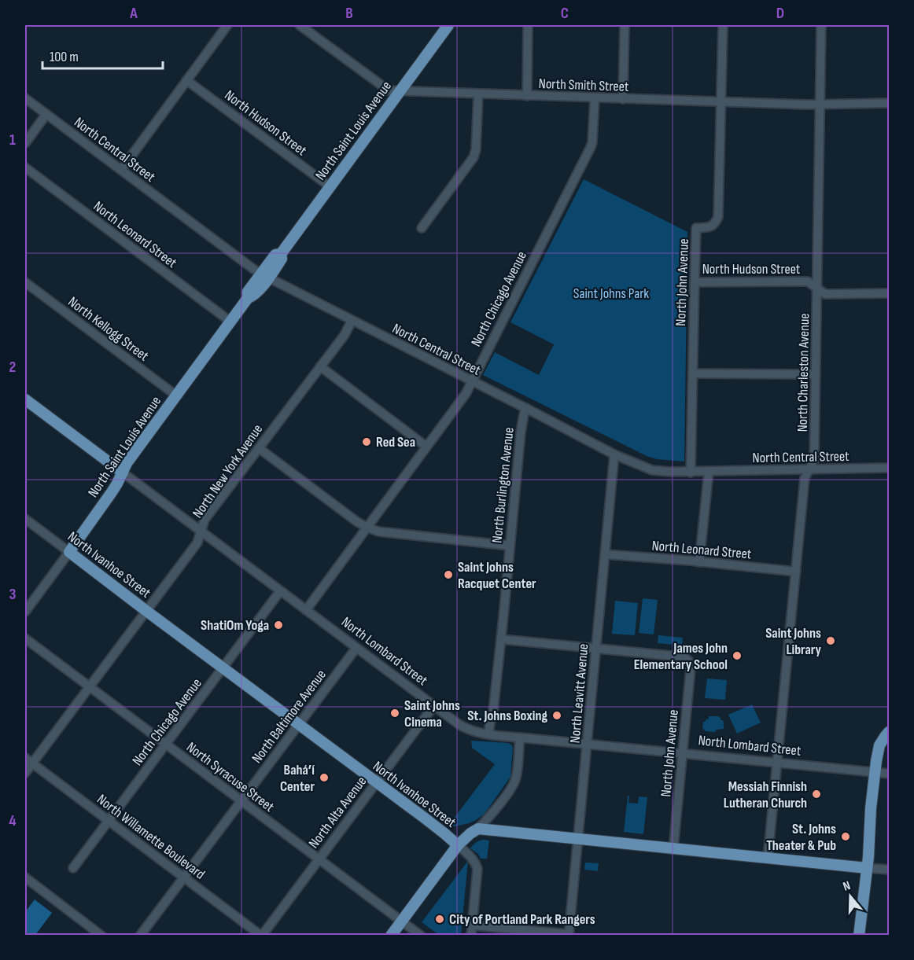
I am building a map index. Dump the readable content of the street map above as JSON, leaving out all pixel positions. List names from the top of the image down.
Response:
{
  "streets": {
    "main road": ["North Saint Louis Avenue", "North Ivanhoe Street", "North Lombard Street"],
    "street": [
      "North Smith Street",
      "North Hudson Street",
      "North Central Street",
      "North Leonard Street",
      "North John Avenue",
      "North Chicago Avenue",
      "North Kellogg Street",
      "North Charleston Avenue",
      "North New York Avenue",
      "North Burlington Avenue",
      "North Leavitt Avenue",
      "North Baltimore Avenue",
      "North Syracuse Street",
      "North Alta Avenue",
      "North Willamette Boulevard"
    ]
  },
  "crossings": [
    ["North Smith Street", "North Saint Louis Avenue"],
    ["North Smith Street", "North John Avenue"],
    ["North Smith Street", "North Chicago Avenue"],
    ["North Smith Street", "North Charleston Avenue"],
    ["North Hudson Street", "North Saint Louis Avenue"],
    ["North Hudson Street", "North John Avenue"],
    ["North Hudson Street", "North Charleston Avenue"],
    ["North Saint Louis Avenue", "North Central Street"],
    ["North Saint Louis Avenue", "North Leonard Street"],
    ["North Saint Louis Avenue", "North Kellogg Street"],
    ["North Saint Louis Avenue", "North Ivanhoe Street"],
    ["North Saint Louis Avenue", "North Lombard Street"],
    ["North Central Street", "North John Avenue"],
    ["North Central Street", "North Chicago Avenue"],
    ["North Central Street", "North Charleston Avenue"],
    ["North Central Street", "North New York Avenue"],
    ["North Central Street", "North Burlington Avenue"],
    ["North Central Street", "North Leavitt Avenue"],
    ["North Leonard Street", "North Charleston Avenue"],
    ["North Leonard Street", "North Leavitt Avenue"],
    ["North John Avenue", "North Lombard Street"],
    ["North John Avenue", "North Leavitt Avenue"],
    ["North Chicago Avenue", "North Ivanhoe Street"],
    ["North Chicago Avenue", "North Lombard Street"],
    ["North Chicago Avenue", "North Syracuse Street"],
    ["North Chicago Avenue", "North Willamette Boulevard"],
    ["North Charleston Avenue", "North Lombard Street"],
    ["North New York Avenue", "North Ivanhoe Street"],
    ["North New York Avenue", "North Lombard Street"],
    ["North New York Avenue", "North Syracuse Street"],
    ["North New York Avenue", "North Willamette Boulevard"],
    ["North Burlington Avenue", "North Lombard Street"],
    ["North Ivanhoe Street", "North Baltimore Avenue"],
    ["North Ivanhoe Street", "North Alta Avenue"],
    ["North Lombard Street", "North Leavitt Avenue"],
    ["North Lombard Street", "North Baltimore Avenue"],
    ["North Lombard Street", "North Alta Avenue"],
    ["North Baltimore Avenue", "North Syracuse Street"],
    ["North Baltimore Avenue", "North Willamette Boulevard"],
    ["North Syracuse Street", "North Alta Avenue"],
    ["North Alta Avenue", "North Willamette Boulevard"]
  ],
  "parks": ["Saint Johns Park"],
  "places": [
    "Red Sea",
    "Saint Johns Racquet Center",
    "ShatiOm Yoga",
    "Saint Johns Library",
    "James John Elementary School",
    "Saint Johns Cinema",
    "St. Johns Boxing",
    "Bahá’í Center",
    "Messiah Finnish Lutheran Church",
    "St. Johns Theater & Pub",
    "City of Portland Park Rangers"
  ],
  "scale_bar": "100 m",
  "north": "top",
  "grid": {
    "columns": [
      "A",
      "B",
      "C",
      "D"
    ],
    "rows": [
      "1",
      "2",
      "3",
      "4"
    ]
  }
}
